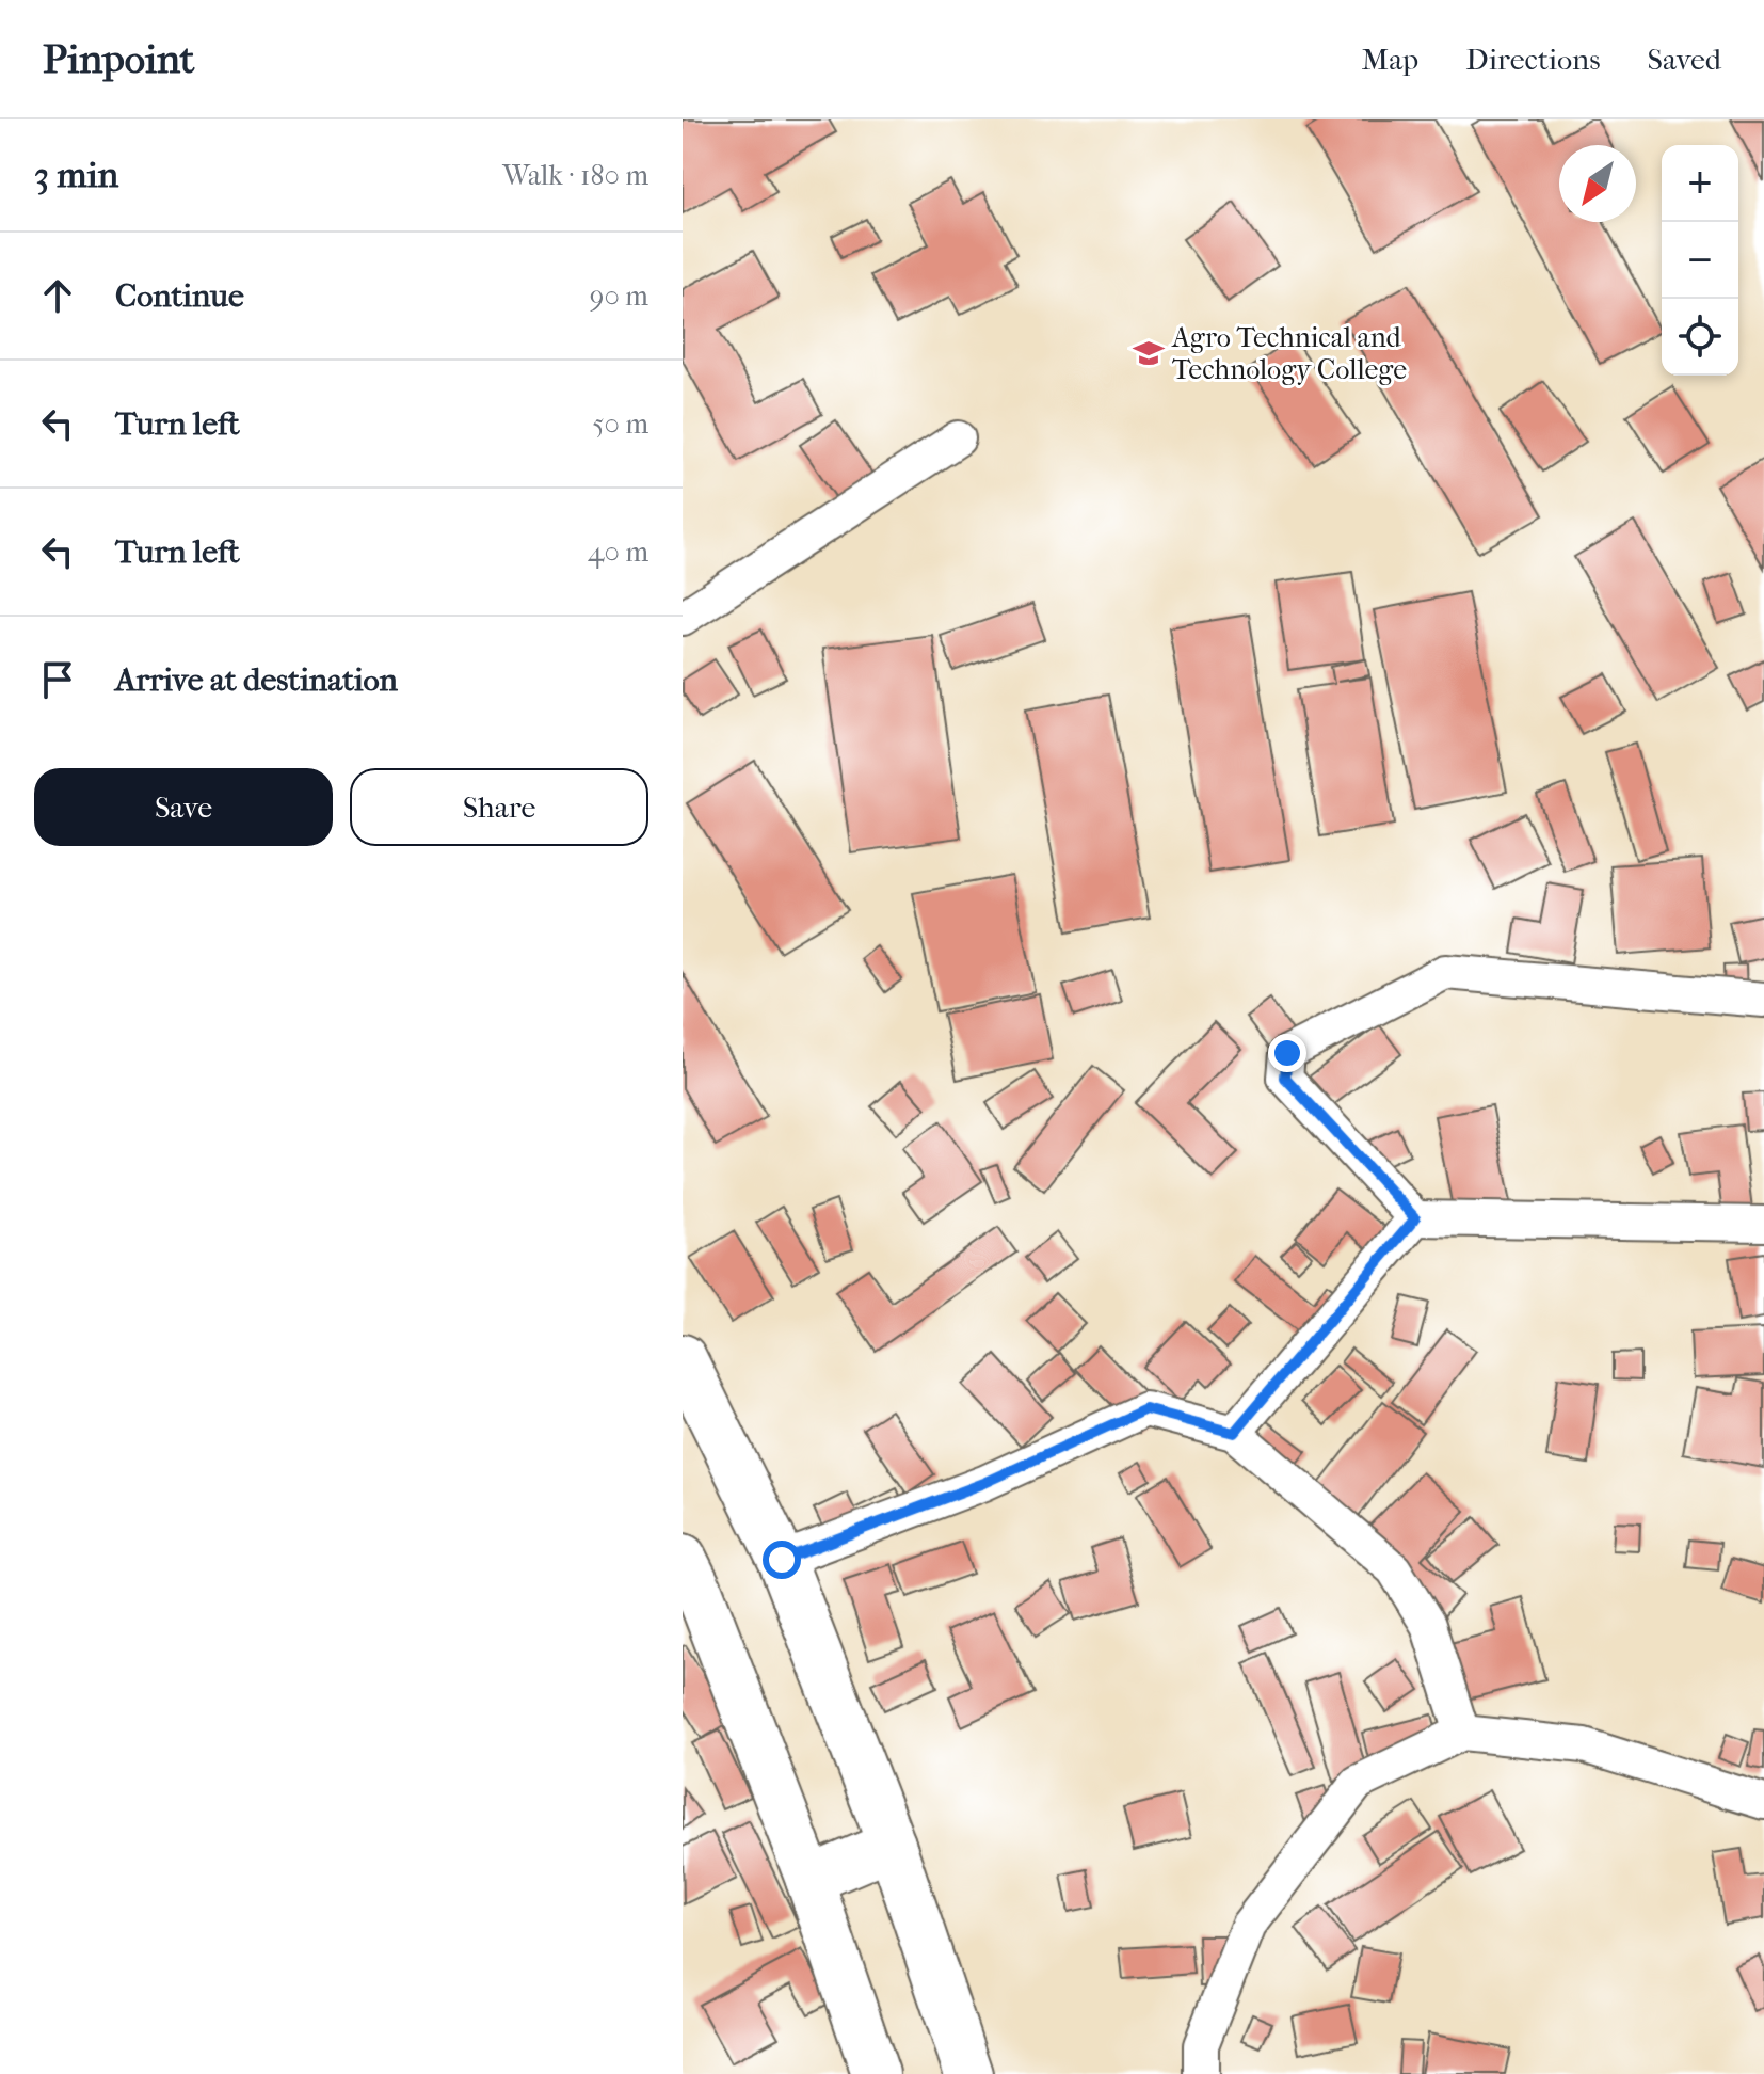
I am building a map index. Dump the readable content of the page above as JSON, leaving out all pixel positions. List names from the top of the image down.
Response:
{
  "places": {
    "school or university": ["Agro Technical and Technology College"]
  },
  "north": "bottom left",
  "page": {
    "header": "Pinpoint",
    "nav": ["Map", "Directions", "Saved"],
    "heading": ["3 min", "Walk · 180 m"],
    "map_buttons": ["+", "−"],
    "list": [
      ["Continue", "90 m"],
      ["Turn left", "50 m"],
      ["Turn left", "40 m"],
      "Arrive at destination"
    ],
    "buttons": ["Save", "Share"]
  }
}
